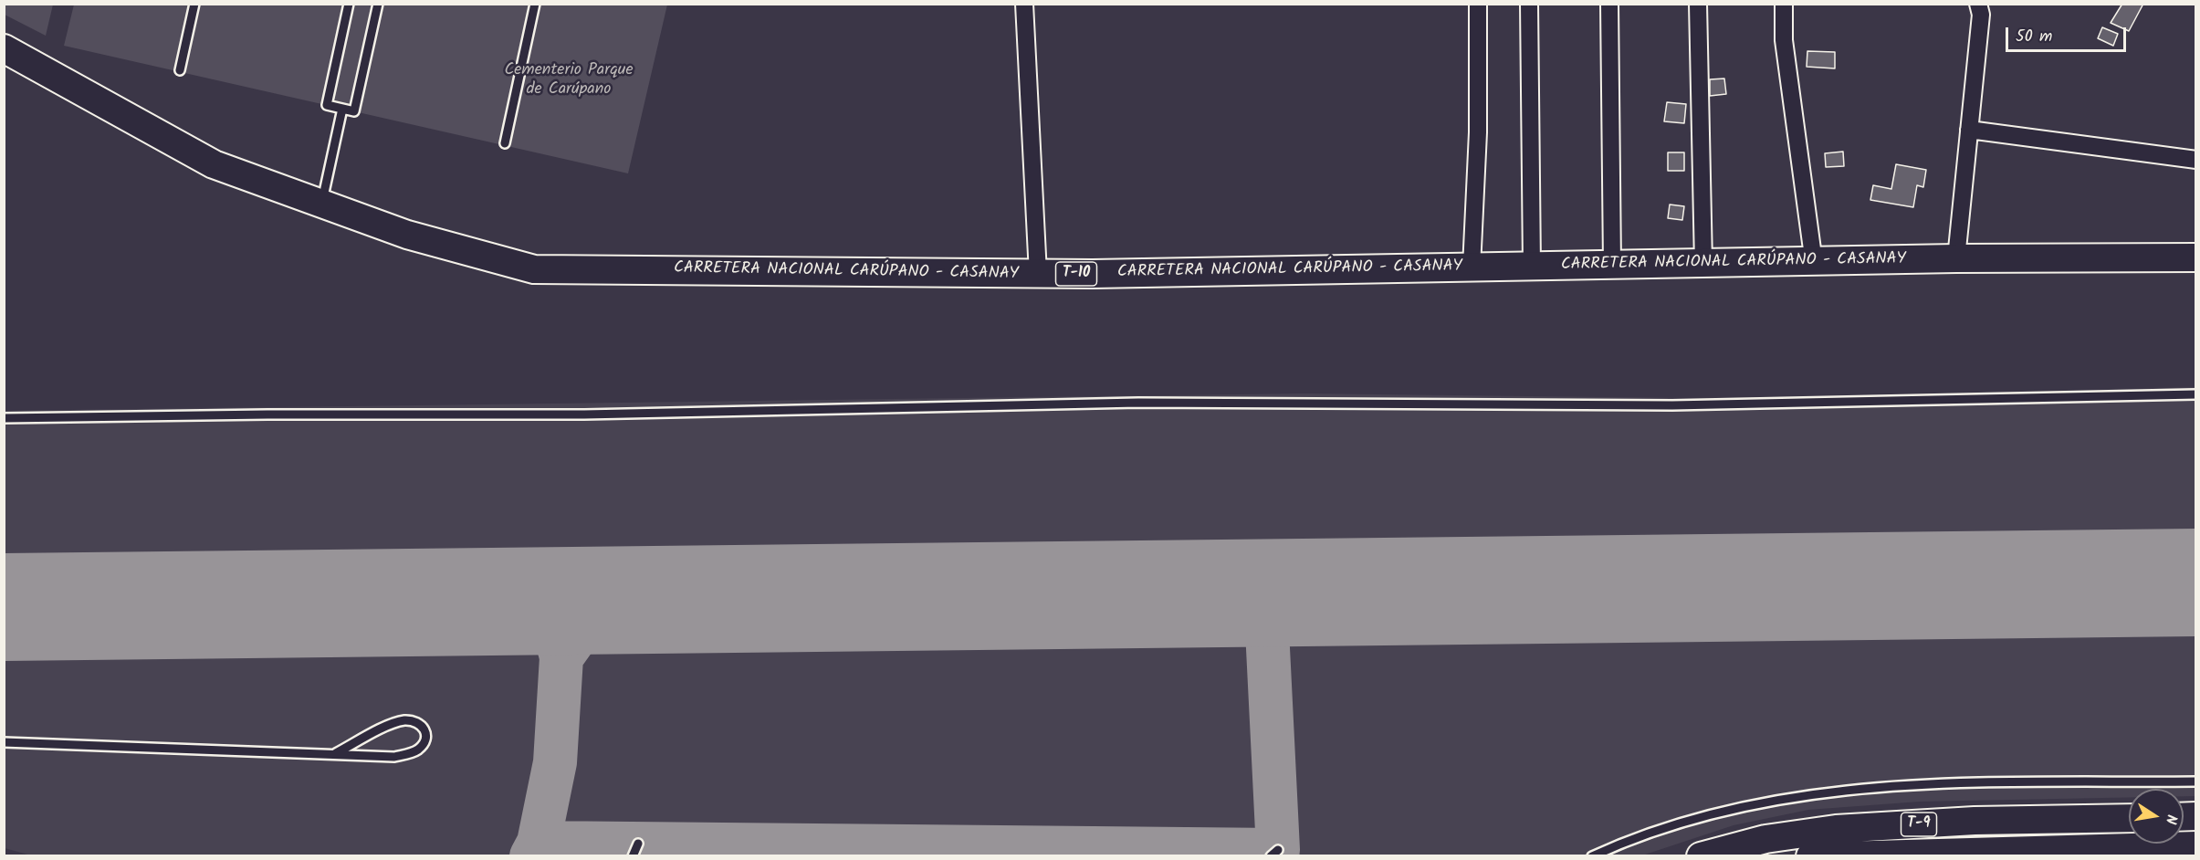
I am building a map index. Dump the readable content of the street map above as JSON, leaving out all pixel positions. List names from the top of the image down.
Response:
{
  "streets": {
    "highway": ["CARRETERA NACIONAL CARÚPANO - CASANAY", "T-10", "T-9"]
  },
  "parks": ["Cementerio Parque de Carúpano"],
  "scale_bar": "50 m",
  "north": "right"
}
